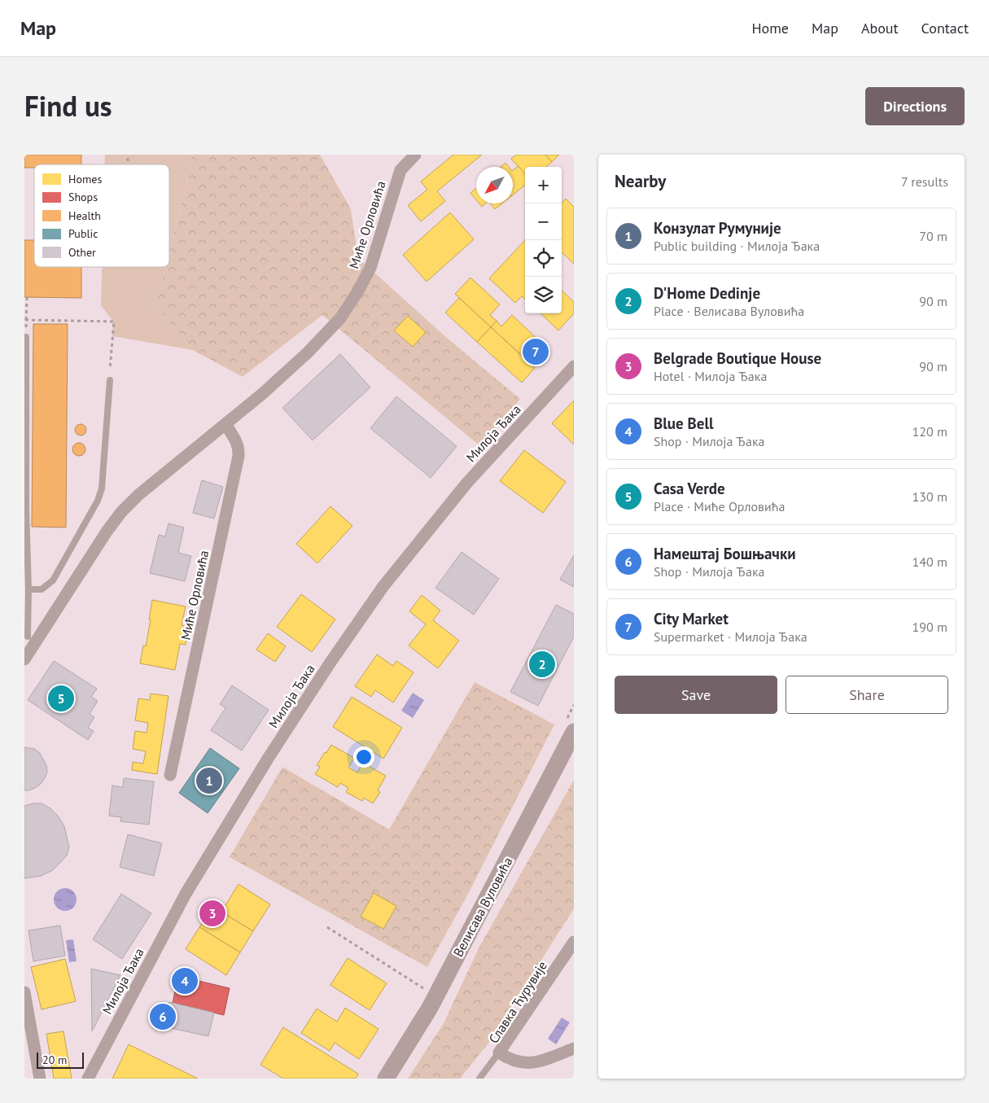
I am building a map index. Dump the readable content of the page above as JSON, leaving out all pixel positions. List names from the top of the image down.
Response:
{
  "streets": {
    "street": [
      "Миће Орловића",
      "Милоја Ђака",
      "Велисава Вуловића",
      "Славка Ћурувије"
    ]
  },
  "legend": [
    "Homes",
    "Shops",
    "Health",
    "Public",
    "Other"
  ],
  "scale_bar": "20 m",
  "north": "bottom left",
  "page": {
    "header": "Map",
    "nav": [
      "Home",
      "Map",
      "About",
      "Contact"
    ],
    "title": "Find us",
    "buttons": [
      "Directions",
      ["Save", "Share"]
    ],
    "heading": ["Nearby", "7 results"],
    "map_buttons": ["+", "−"],
    "list": [
      {
        "mark": "1",
        "name": "Конзулат Румуније",
        "note": "Public building · Милоја Ђака",
        "value": "70 m"
      },
      {
        "mark": "2",
        "name": "D'Home Dedinje",
        "note": "Place · Велисава Вуловића",
        "value": "90 m"
      },
      {
        "mark": "3",
        "name": "Belgrade Boutique House",
        "note": "Hotel · Милоја Ђака",
        "value": "90 m"
      },
      {
        "mark": "4",
        "name": "Blue Bell",
        "note": "Shop · Милоја Ђака",
        "value": "120 m"
      },
      {
        "mark": "5",
        "name": "Casa Verde",
        "note": "Place · Миће Орловића",
        "value": "130 m"
      },
      {
        "mark": "6",
        "name": "Намештај Бошњачки",
        "note": "Shop · Милоја Ђака",
        "value": "140 m"
      },
      {
        "mark": "7",
        "name": "City Market",
        "note": "Supermarket · Милоја Ђака",
        "value": "190 m"
      }
    ],
    "pins": [
      "7",
      "2",
      "5",
      "1",
      "3",
      "4",
      "6"
    ],
    "scale": "20 m"
  }
}
